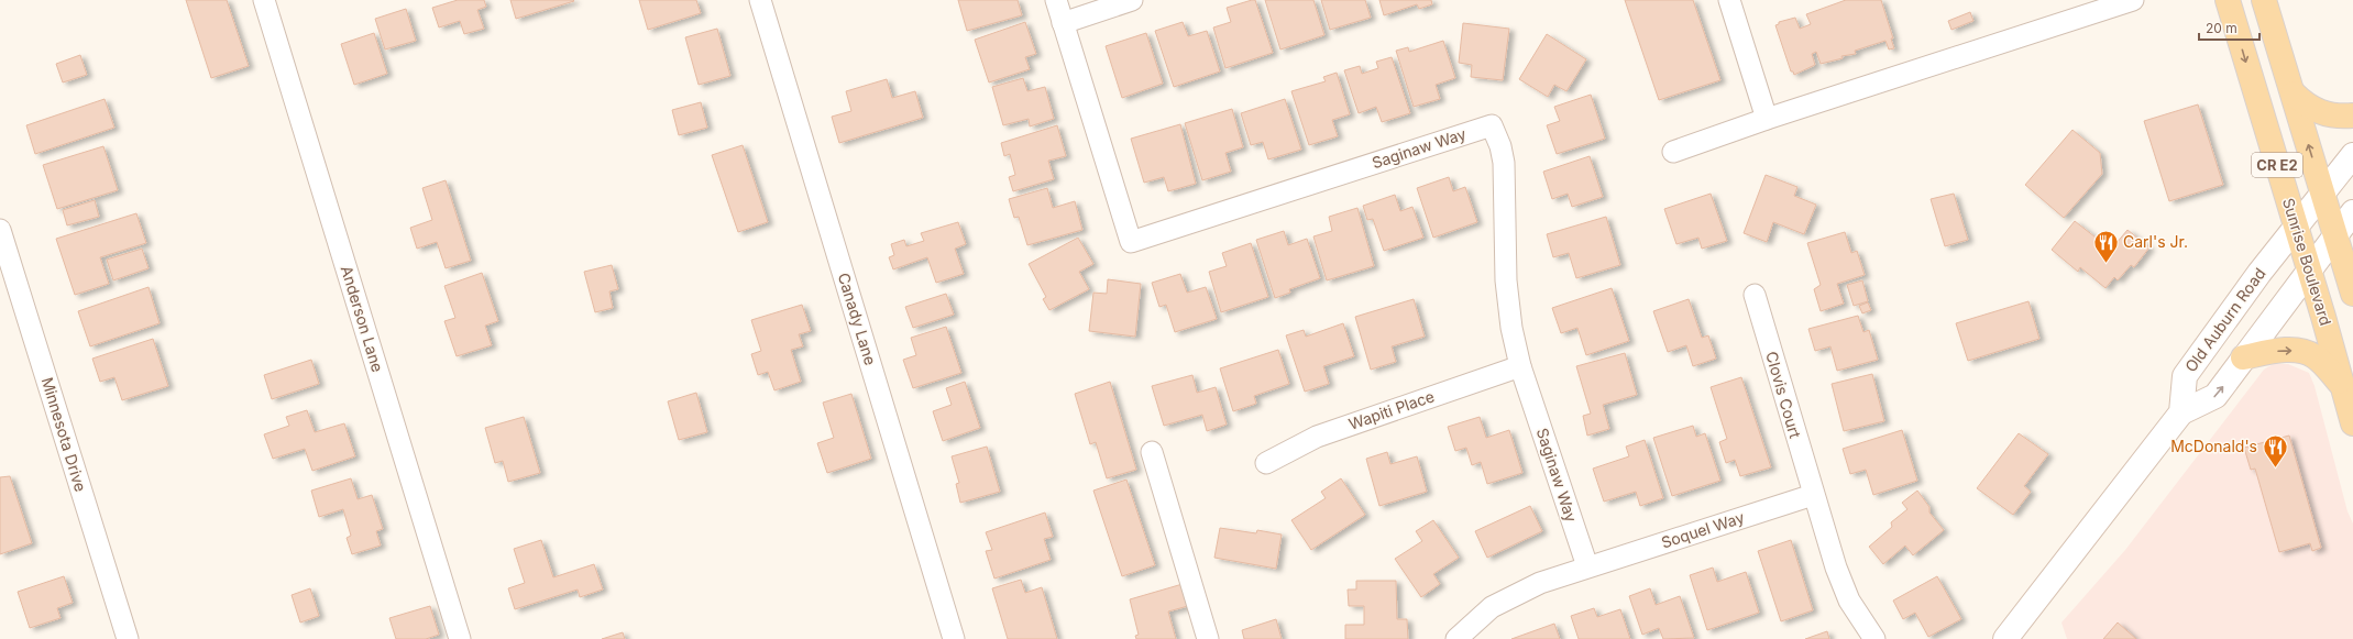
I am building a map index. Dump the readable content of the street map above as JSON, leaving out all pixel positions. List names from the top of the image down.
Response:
{
  "streets": {
    "main road": ["CR E2", "Sunrise Boulevard", "Old Auburn Road"],
    "street": [
      "Saginaw Way",
      "Anderson Lane",
      "Canady Lane",
      "Clovis Court",
      "Wapiti Place",
      "Minnesota Drive",
      "Soquel Way"
    ]
  },
  "crossings": [
    ["Saginaw Way", "Wapiti Place"],
    ["Saginaw Way", "Soquel Way"],
    ["CR E2", "Old Auburn Road"],
    ["Sunrise Boulevard", "Old Auburn Road"],
    ["Clovis Court", "Soquel Way"]
  ],
  "places": {
    "restaurant": ["Carl's Jr.", "McDonald's"]
  },
  "scale_bar": "20 m"
}
